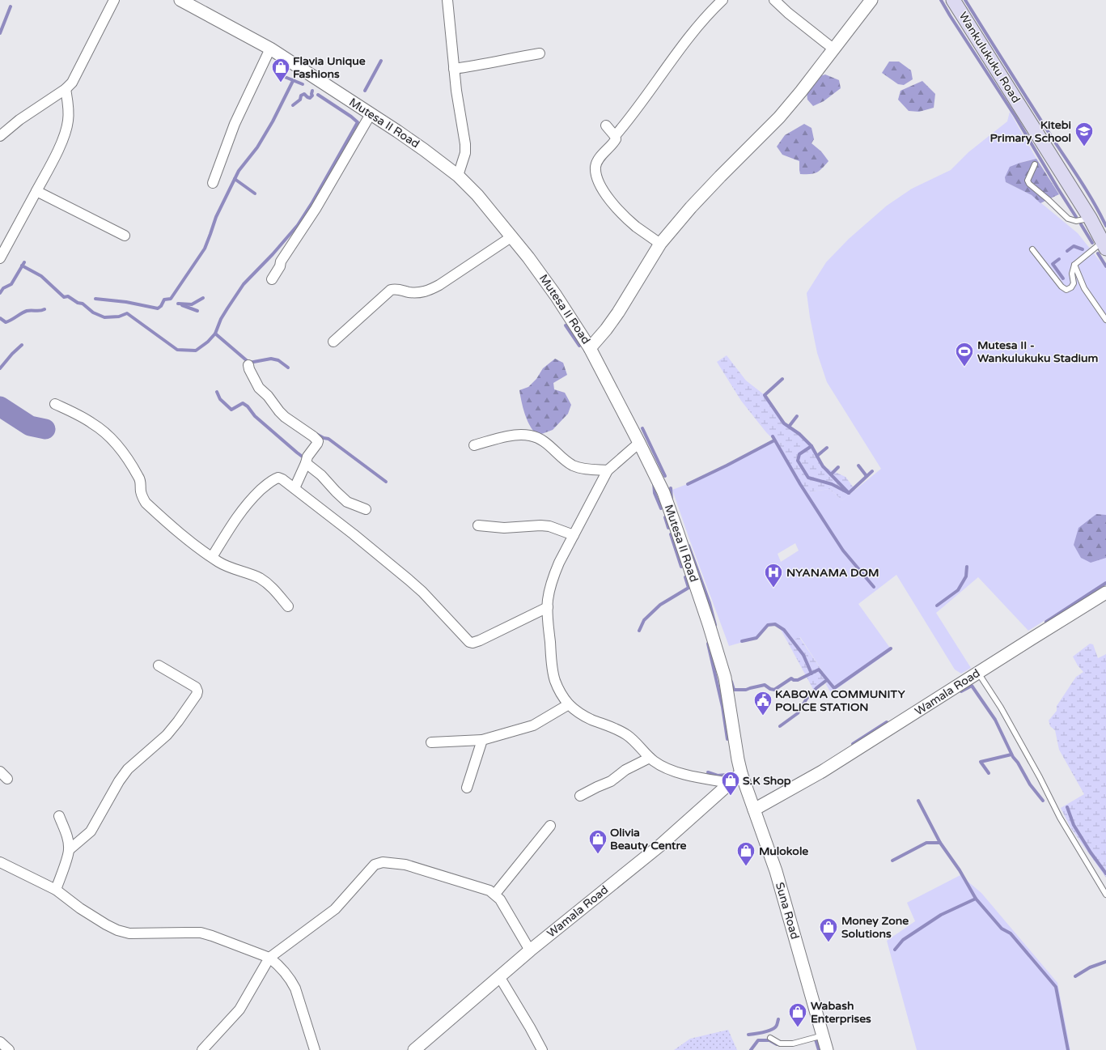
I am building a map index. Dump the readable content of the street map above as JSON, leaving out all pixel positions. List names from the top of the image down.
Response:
{
  "streets": {
    "main road": ["Wankulukuku Road"],
    "street": ["Mutesa II Road", "Wamala Road", "Suna Road"]
  },
  "crossings": [
    ["Mutesa II Road", "Wamala Road"],
    ["Mutesa II Road", "Suna Road"],
    ["Wamala Road", "Suna Road"]
  ],
  "places": {
    "shop": [
      "Flavia Unique Fashions",
      "S.K Shop",
      "Olivia Beauty Centre",
      "Mulokole",
      "Money Zone Solutions",
      "Wabash Enterprises"
    ],
    "school or university": ["Kitebi Primary School"],
    "sports": ["Mutesa II - Wankulukuku Stadium"],
    "hospital": ["NYANAMA DOM"],
    "public building": ["KABOWA COMMUNITY POLICE STATION"]
  }
}
